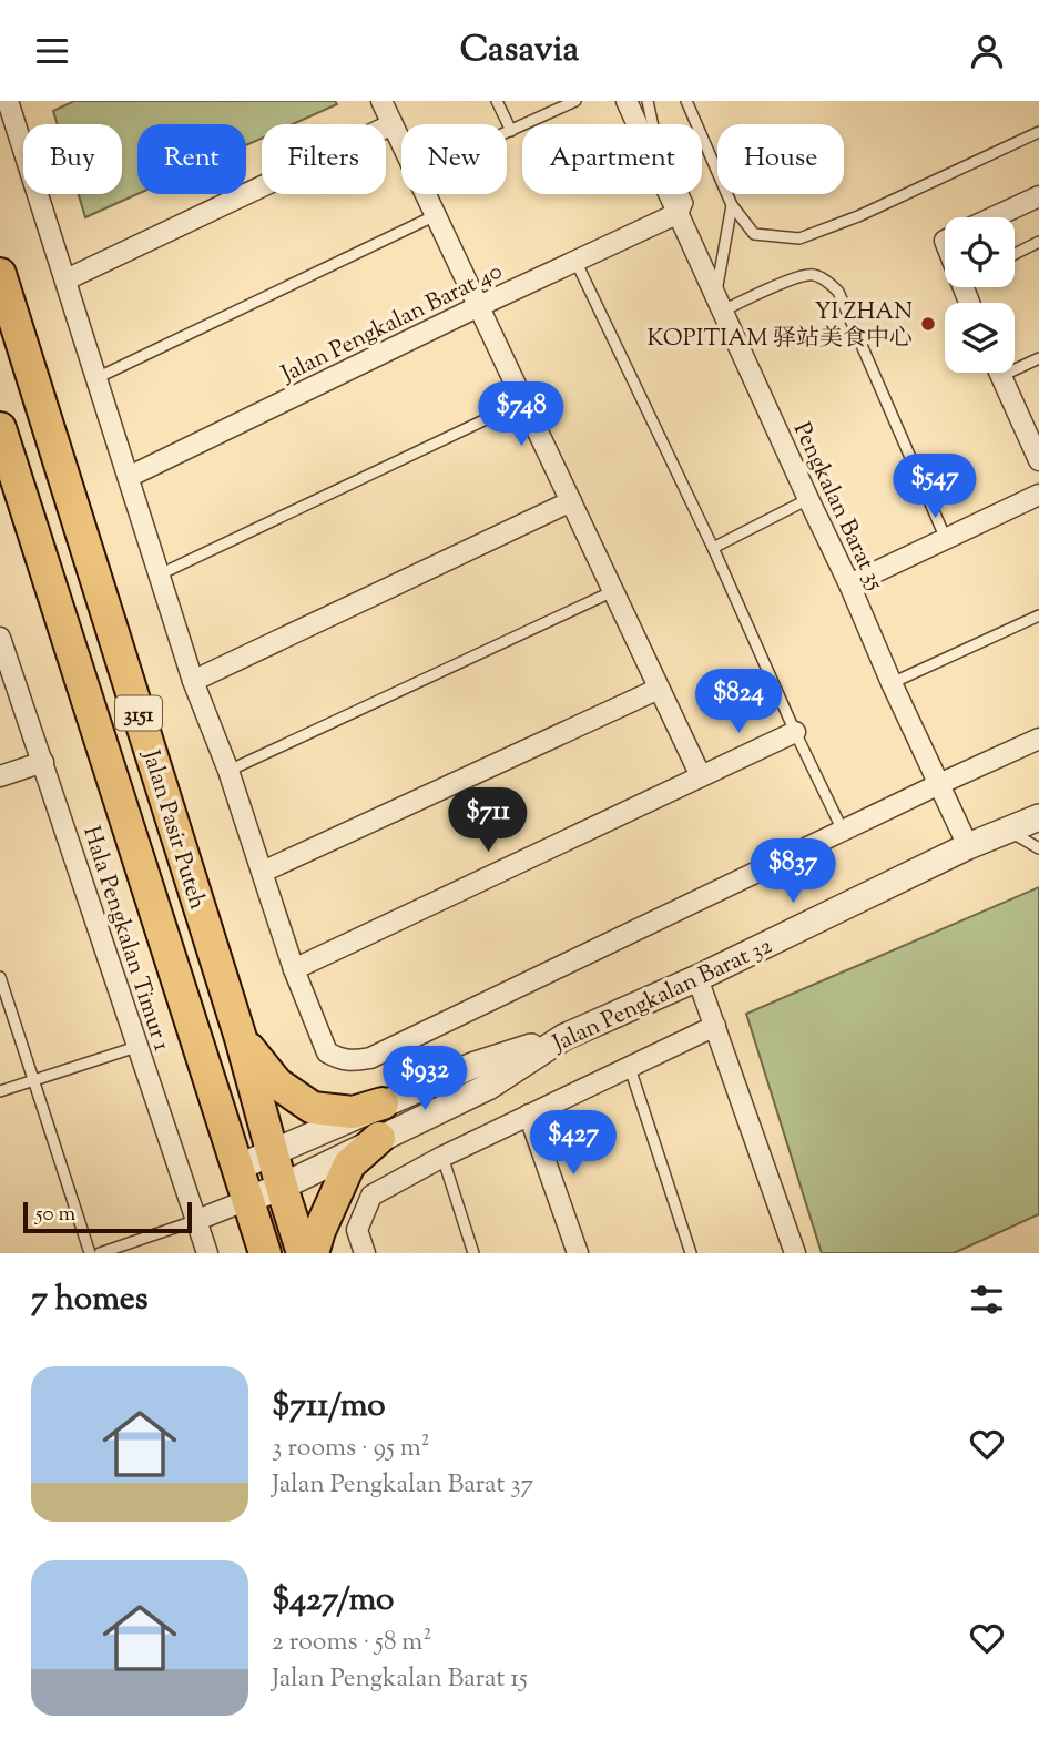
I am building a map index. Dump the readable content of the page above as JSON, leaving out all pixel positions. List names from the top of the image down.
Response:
{
  "streets": {
    "main road": ["3151", "Jalan Pasir Puteh"],
    "street": [
      "Jalan Pengkalan Barat 40",
      "Pengkalan Barat 35",
      "Hala Pengkalan Timur 1",
      "Jalan Pengkalan Barat 32"
    ]
  },
  "crossings": [
    ["Jalan Pengkalan Barat 40", "Pengkalan Barat 35"],
    ["Pengkalan Barat 35", "Jalan Pengkalan Barat 32"],
    ["Jalan Pasir Puteh", "Jalan Pengkalan Barat 32"]
  ],
  "places": ["YI ZHAN KOPITIAM 驿站美食中心"],
  "scale_bar": "50 m",
  "page": {
    "header": "Casavia",
    "chip": [
      "Buy",
      "Rent",
      "Filters",
      "New",
      "Apartment",
      "House"
    ],
    "price": [
      "$748",
      "$547",
      "$824",
      "$711",
      "$837",
      "$932",
      "$427"
    ],
    "scale": "50 m",
    "heading": "7 homes",
    "list": [
      {
        "name": "$711/mo",
        "note": "3 rooms · 95 m² · Jalan Pengkalan Barat 37"
      },
      {
        "name": "$427/mo",
        "note": "2 rooms · 58 m² · Jalan Pengkalan Barat 15"
      }
    ]
  }
}
